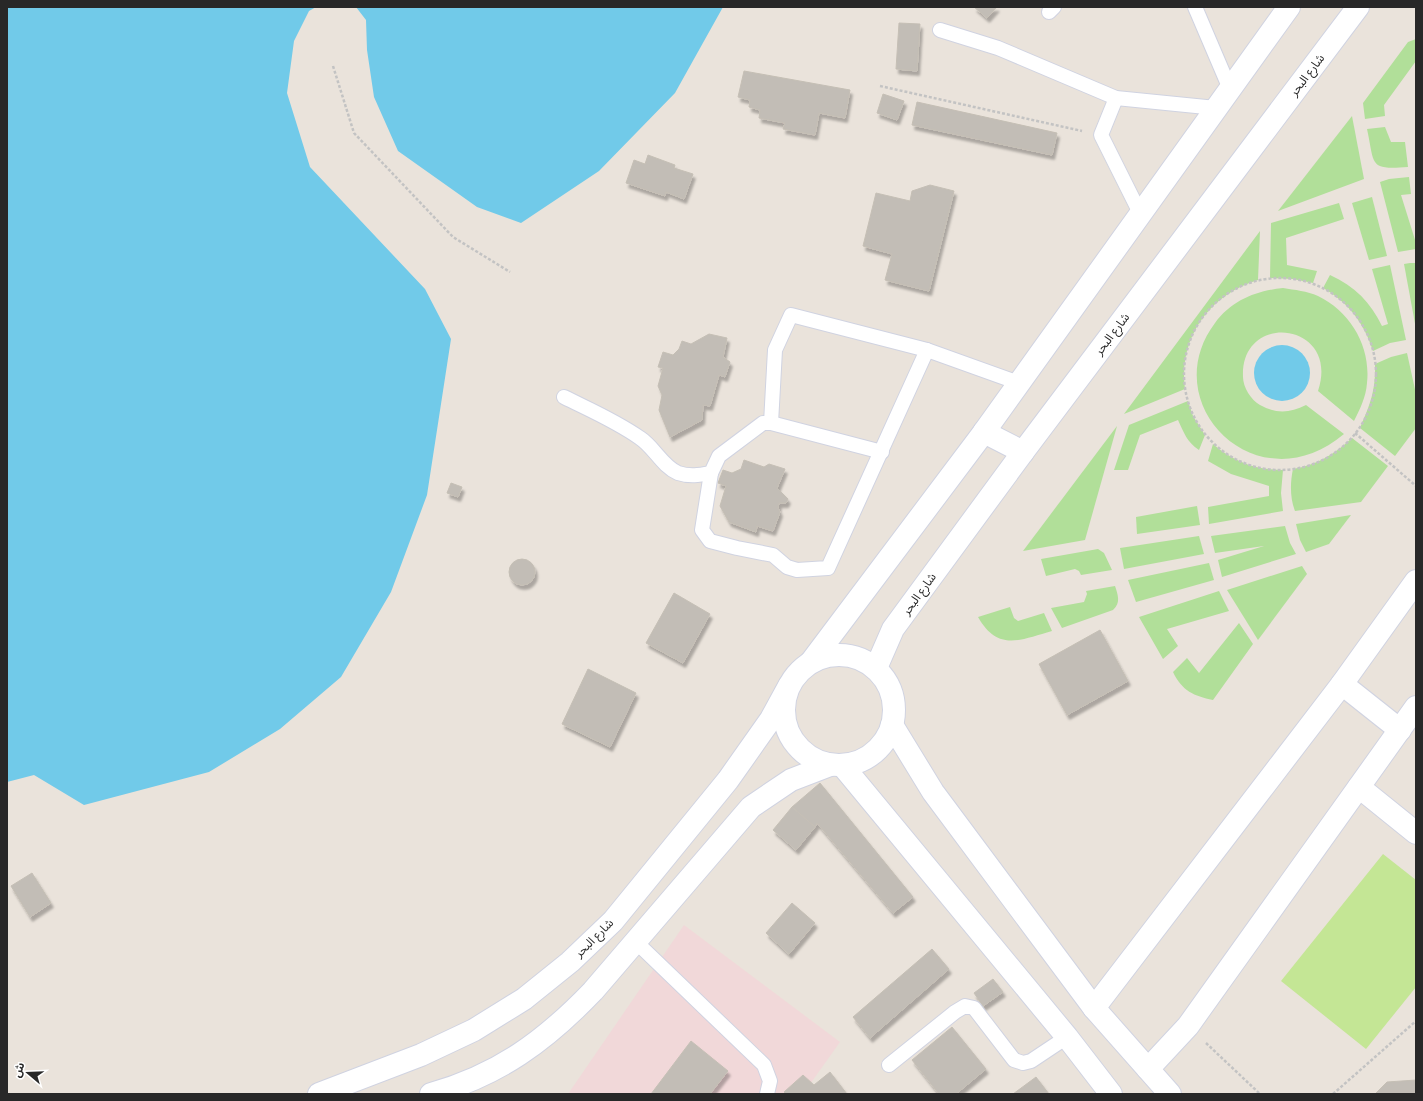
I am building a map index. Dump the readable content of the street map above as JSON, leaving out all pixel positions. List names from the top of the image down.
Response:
{
  "streets": {
    "main road": ["شارع البحر"]
  },
  "north": "left"
}
